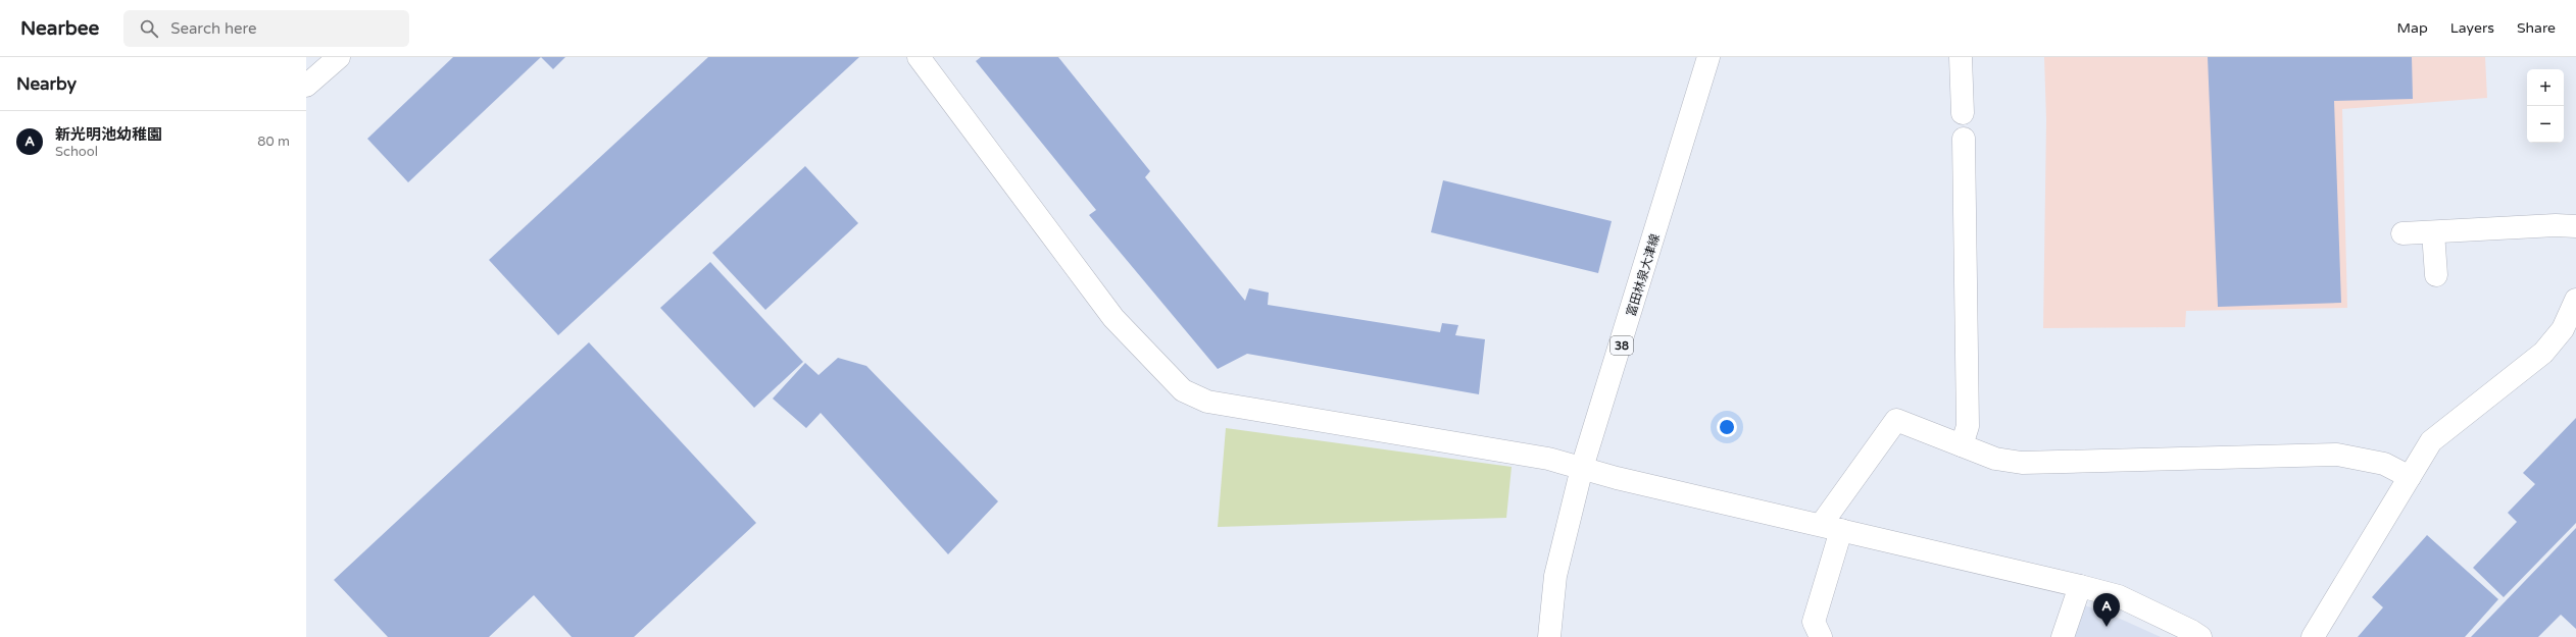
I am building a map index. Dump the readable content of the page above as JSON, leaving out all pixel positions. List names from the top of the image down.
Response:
{
  "streets": {
    "street": ["富田林泉大津線", "38"]
  },
  "page": {
    "header": "Nearbee",
    "search": "Search here",
    "nav": ["Map", "Layers", "Share"],
    "heading": "Nearby",
    "map_buttons": ["+", "−"],
    "list": [
      {
        "mark": "A",
        "name": "新光明池幼稚園",
        "note": "School",
        "value": "80 m"
      }
    ],
    "pins": "A"
  }
}
